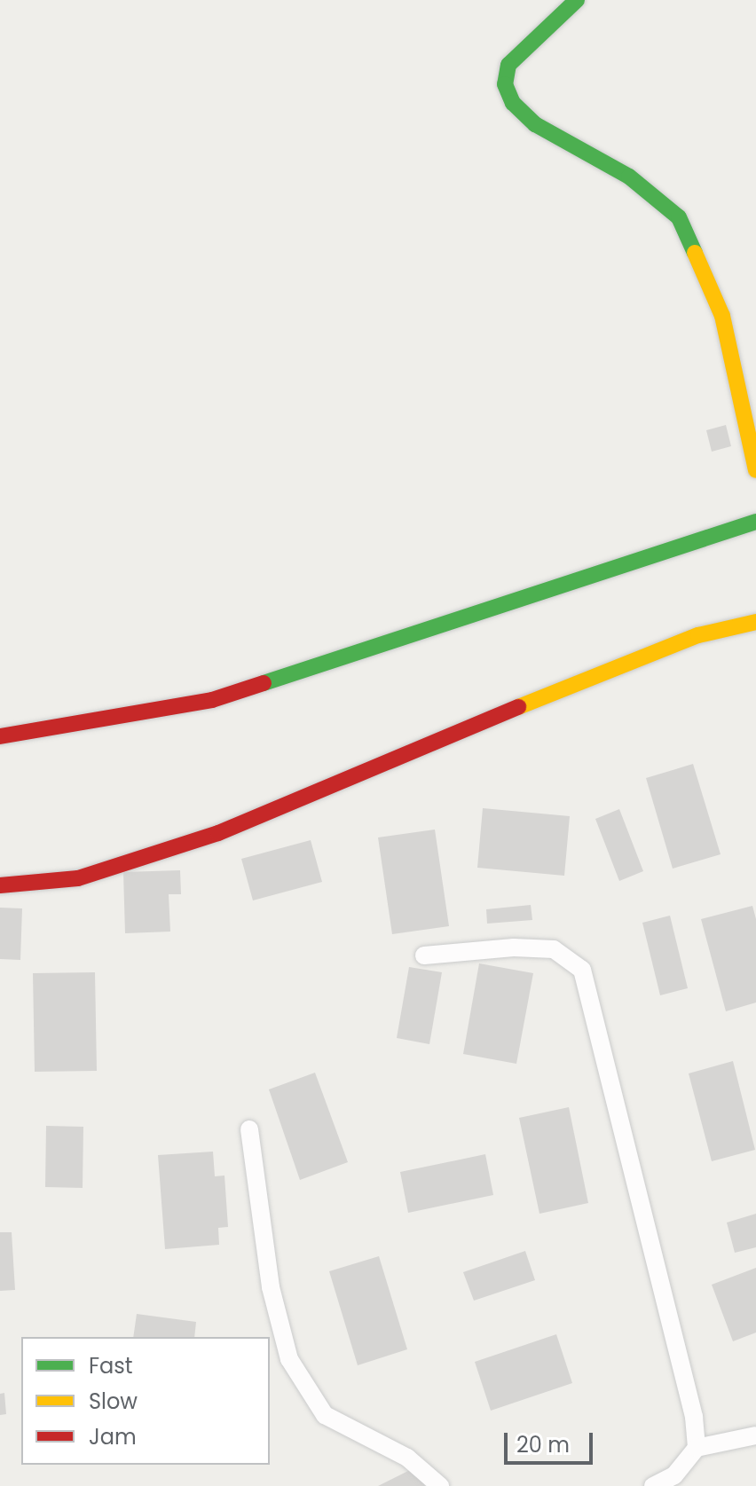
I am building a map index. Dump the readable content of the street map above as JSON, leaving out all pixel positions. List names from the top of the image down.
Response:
{
  "legend": ["Fast", "Slow", "Jam"],
  "scale_bar": "20 m"
}
